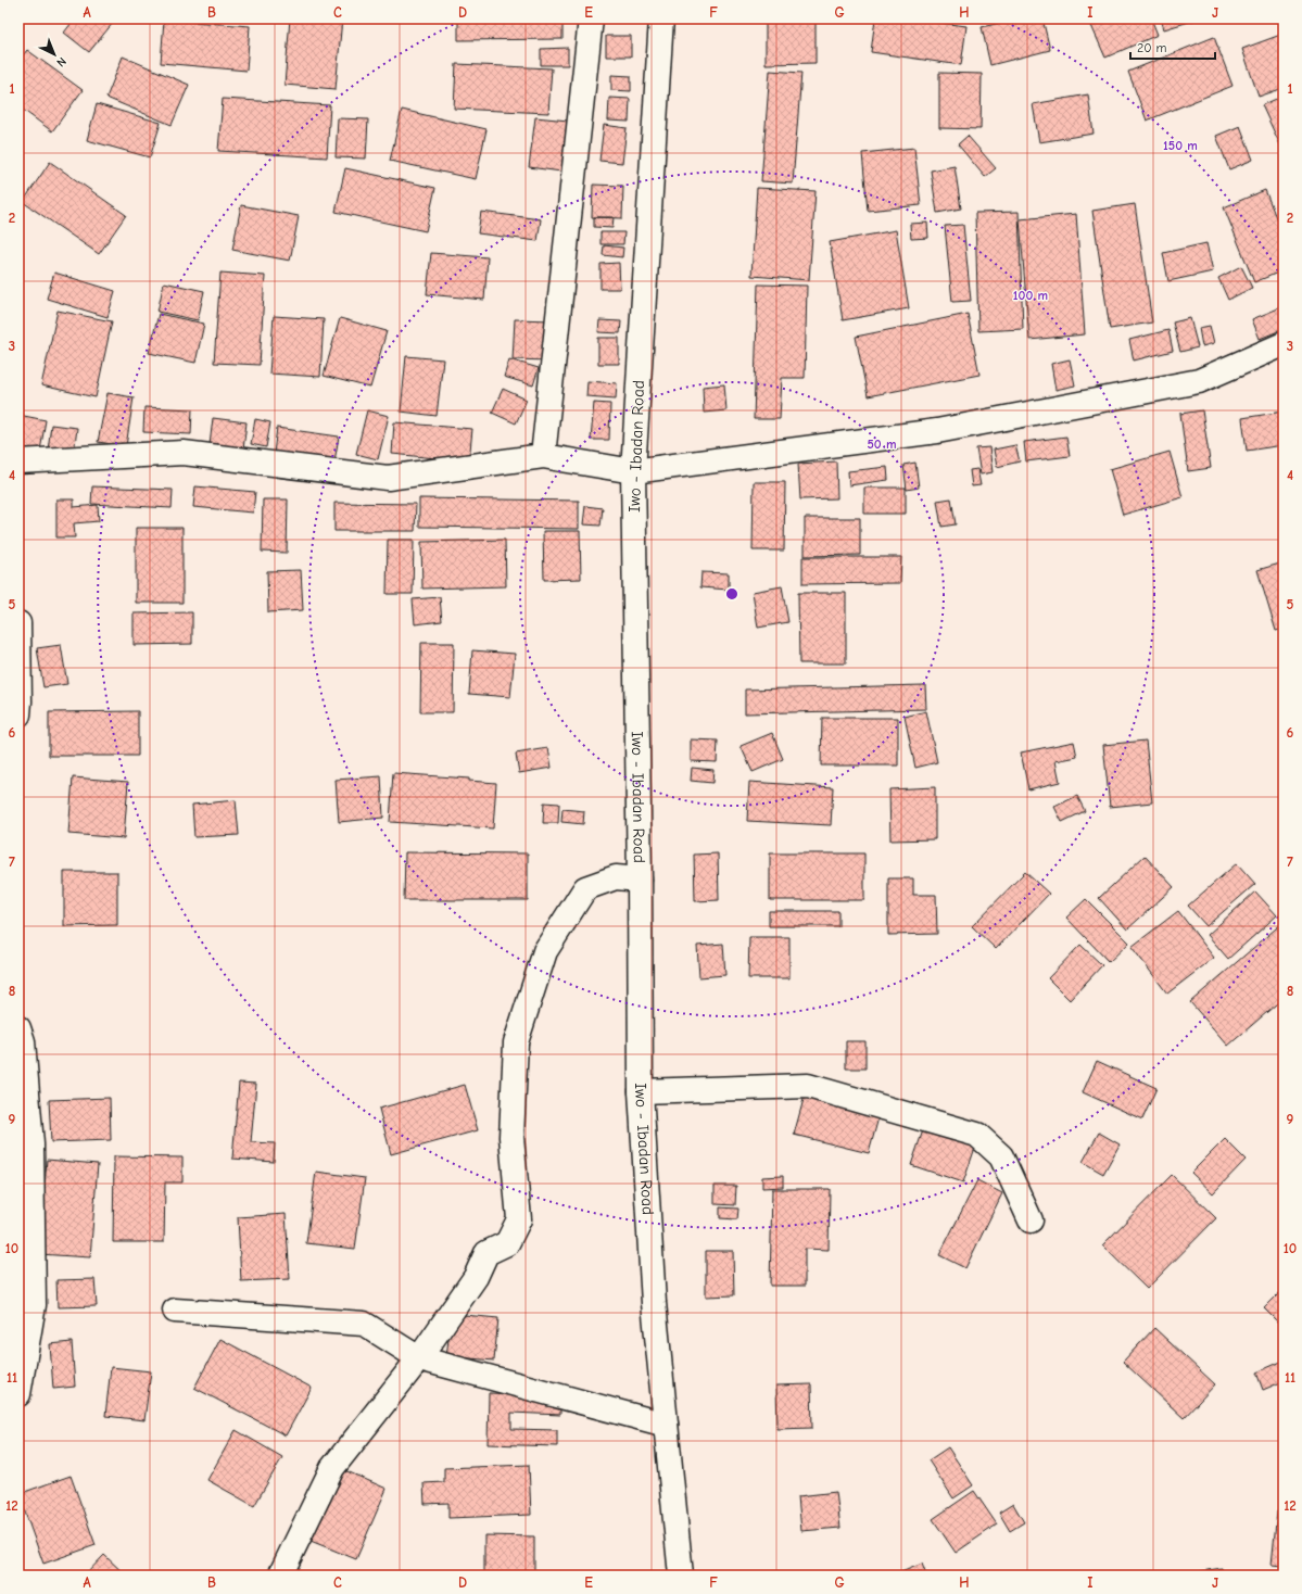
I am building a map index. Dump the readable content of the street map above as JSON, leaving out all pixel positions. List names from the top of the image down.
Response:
{
  "streets": {
    "street": ["Iwo - Ibadan Road"]
  },
  "scale_bar": "20 m",
  "north": "bottom right",
  "grid": {
    "columns": [
      "A",
      "B",
      "C",
      "D",
      "E",
      "F",
      "G",
      "H",
      "I",
      "J"
    ],
    "rows": [
      "1",
      "2",
      "3",
      "4",
      "5",
      "6",
      "7",
      "8",
      "9",
      "10",
      "11",
      "12"
    ]
  },
  "rings": ["150 m", "100 m", "50 m"]
}
